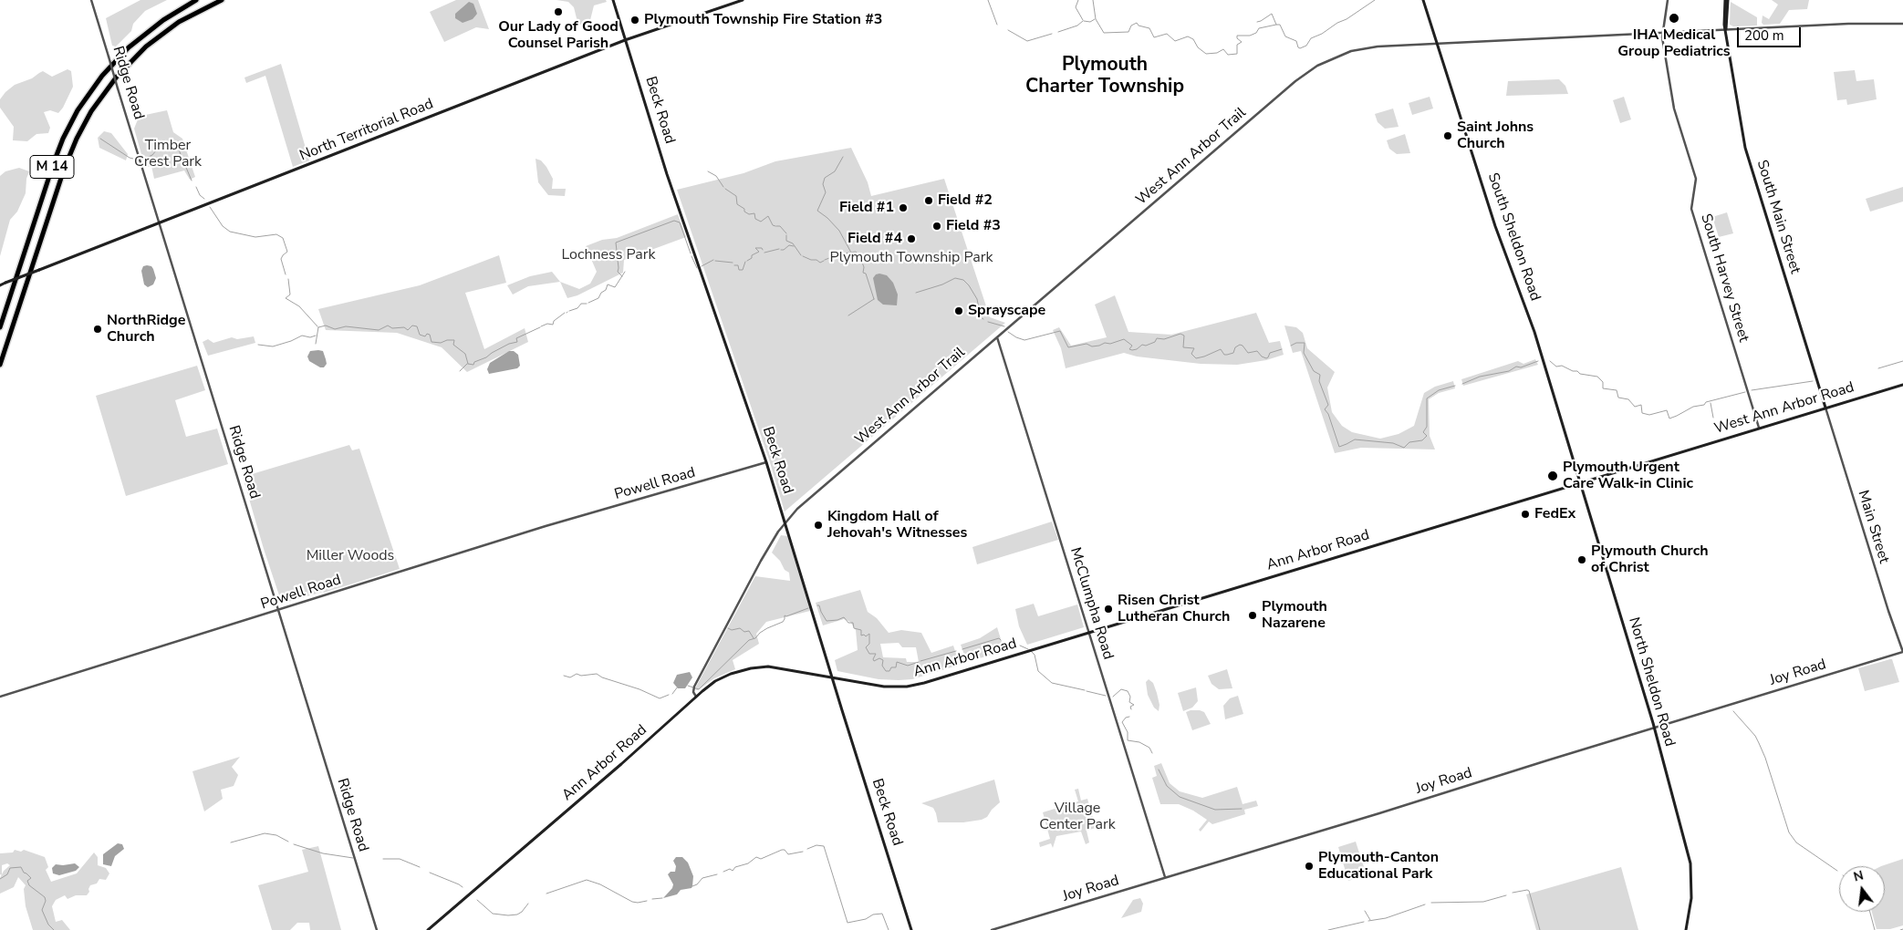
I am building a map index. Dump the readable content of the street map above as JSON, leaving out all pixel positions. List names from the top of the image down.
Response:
{
  "streets": {
    "highway": ["M 14"],
    "main road": [
      "Beck Road",
      "North Territorial Road",
      "South Main Street",
      "South Sheldon Road",
      "West Ann Arbor Road",
      "Ann Arbor Road",
      "North Sheldon Road"
    ],
    "street": [
      "Ridge Road",
      "West Ann Arbor Trail",
      "South Harvey Street",
      "Powell Road",
      "Main Street",
      "McClumpha Road",
      "Joy Road"
    ]
  },
  "crossings": [
    ["Ridge Road", "North Territorial Road"],
    ["Ridge Road", "Powell Road"],
    ["Beck Road", "North Territorial Road"],
    ["Beck Road", "West Ann Arbor Trail"],
    ["Beck Road", "Powell Road"],
    ["Beck Road", "Ann Arbor Road"],
    ["West Ann Arbor Trail", "South Main Street"],
    ["West Ann Arbor Trail", "South Sheldon Road"],
    ["West Ann Arbor Trail", "South Harvey Street"],
    ["West Ann Arbor Trail", "Ann Arbor Road"],
    ["West Ann Arbor Trail", "McClumpha Road"],
    ["South Main Street", "West Ann Arbor Road"],
    ["South Main Street", "Main Street"],
    ["South Sheldon Road", "West Ann Arbor Road"],
    ["South Sheldon Road", "Ann Arbor Road"],
    ["South Sheldon Road", "North Sheldon Road"],
    ["South Harvey Street", "West Ann Arbor Road"],
    ["West Ann Arbor Road", "Main Street"],
    ["West Ann Arbor Road", "Ann Arbor Road"],
    ["West Ann Arbor Road", "North Sheldon Road"],
    ["Main Street", "Joy Road"],
    ["Ann Arbor Road", "McClumpha Road"],
    ["Ann Arbor Road", "North Sheldon Road"],
    ["McClumpha Road", "Joy Road"],
    ["Joy Road", "North Sheldon Road"]
  ],
  "districts": ["Plymouth Charter Township"],
  "parks": [
    "Timber Crest Park",
    "Lochness Park",
    "Plymouth Township Park",
    "Miller Woods",
    "Village Center Park"
  ],
  "places": [
    "Our Lady of Good Counsel Parish",
    "IHA Medical Group Pediatrics",
    "Plymouth Township Fire Station #3",
    "Saint Johns Church",
    "Field #2",
    "Field #1",
    "Field #3",
    "Field #4",
    "Sprayscape",
    "NorthRidge Church",
    "Plymouth Urgent Care Walk-in Clinic",
    "FedEx",
    "Kingdom Hall of Jehovah's Witnesses",
    "Plymouth Church of Christ",
    "Risen Christ Lutheran Church",
    "Plymouth Nazarene",
    "Plymouth-Canton Educational Park"
  ],
  "scale_bar": "200 m",
  "north": "top"
}
